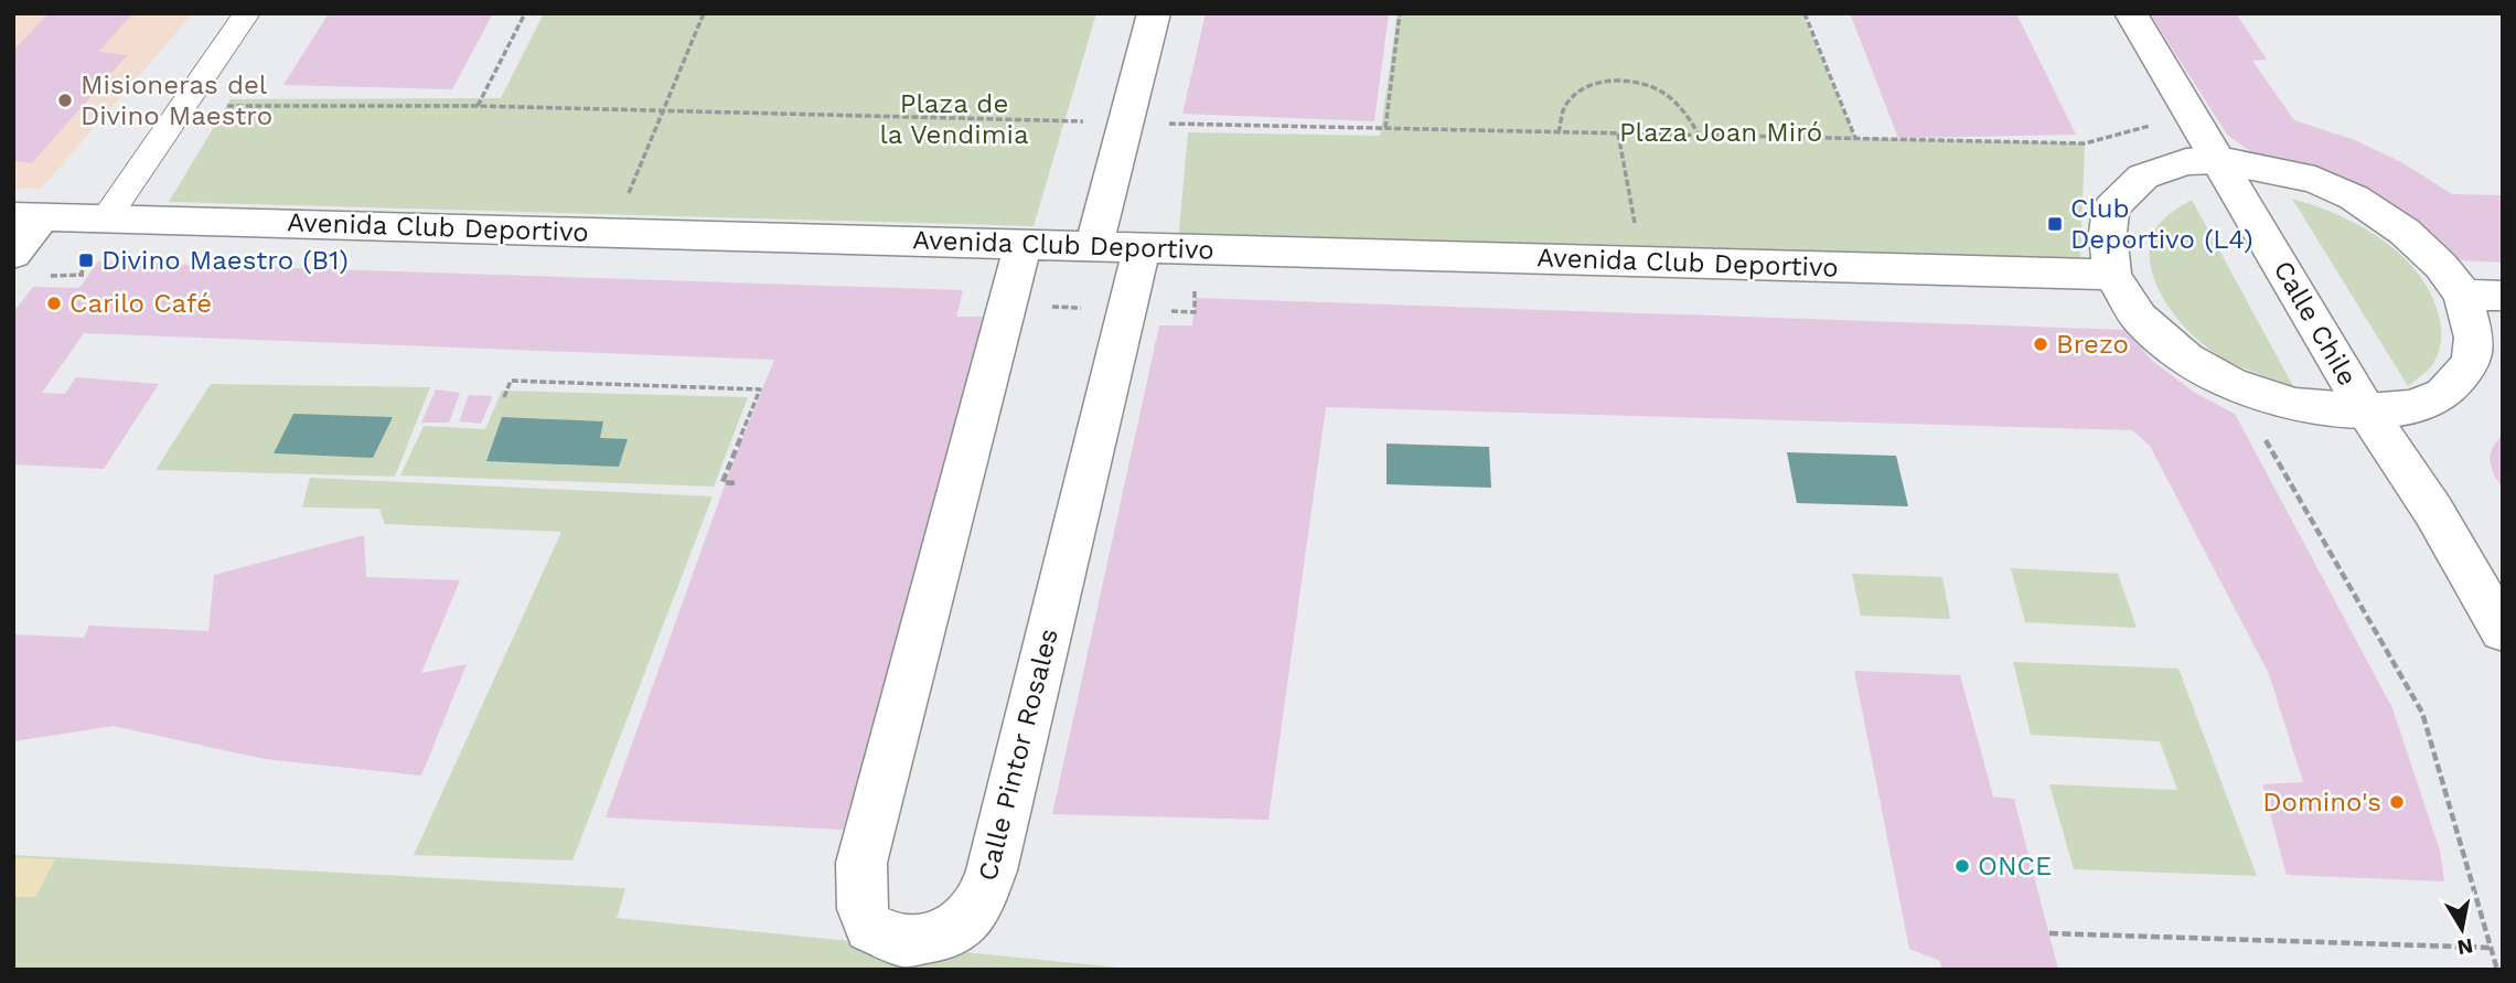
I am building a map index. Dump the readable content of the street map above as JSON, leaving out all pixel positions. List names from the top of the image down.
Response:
{
  "streets": {
    "street": ["Avenida Club Deportivo", "Calle Chile", "Calle Pintor Rosales"]
  },
  "crossings": [
    ["Avenida Club Deportivo", "Calle Pintor Rosales"]
  ],
  "parks": ["Plaza de la Vendimia", "Plaza Joan Miró"],
  "places": {
    "other": [
      "Misioneras del Divino Maestro",
      "Carilo Café",
      "Brezo",
      "Domino's",
      "ONCE"
    ],
    "transit": ["Club Deportivo (L4)", "Divino Maestro (B1)"]
  },
  "north": "bottom"
}
